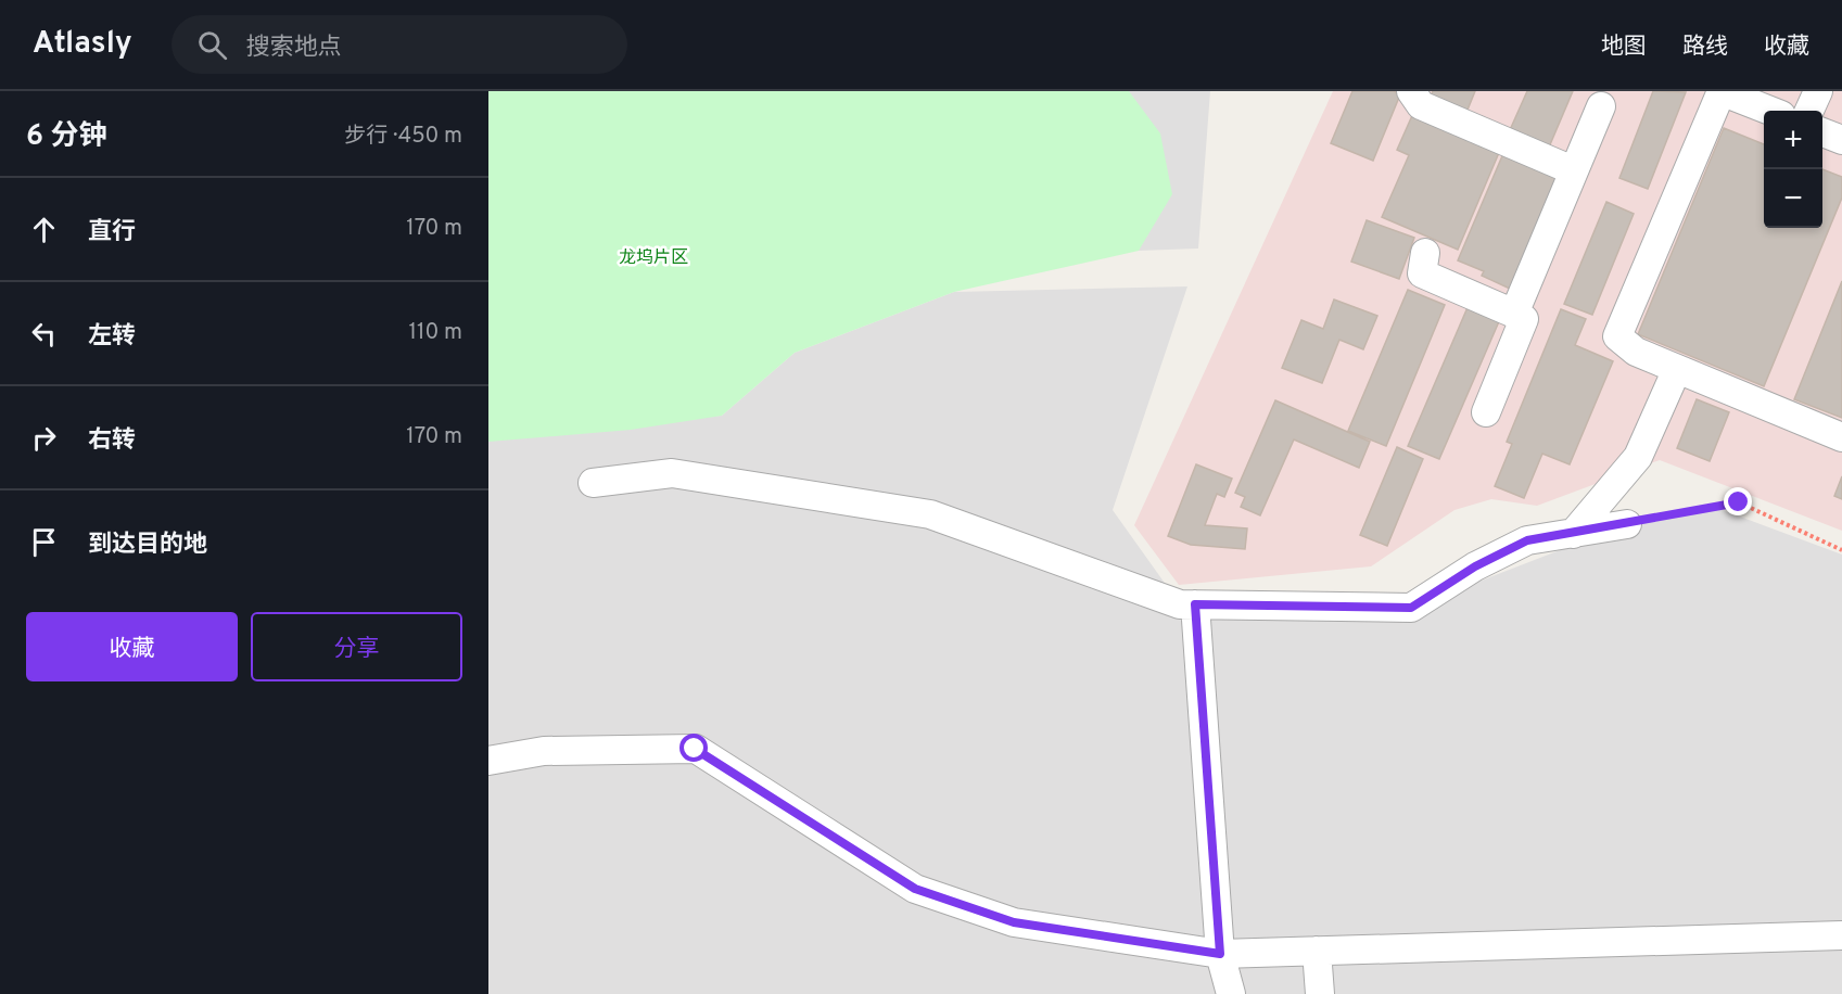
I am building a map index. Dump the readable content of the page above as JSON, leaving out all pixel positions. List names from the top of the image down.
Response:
{
  "parks": ["龙坞片区"],
  "page": {
    "header": "Atlasly",
    "search": "搜索地点",
    "nav": ["地图", "路线", "收藏"],
    "heading": ["6 分钟", "步行 · 450 m"],
    "map_buttons": ["+", "−"],
    "list": [
      ["直行", "170 m"],
      ["左转", "110 m"],
      ["右转", "170 m"],
      "到达目的地"
    ],
    "buttons": ["收藏", "分享"]
  }
}
